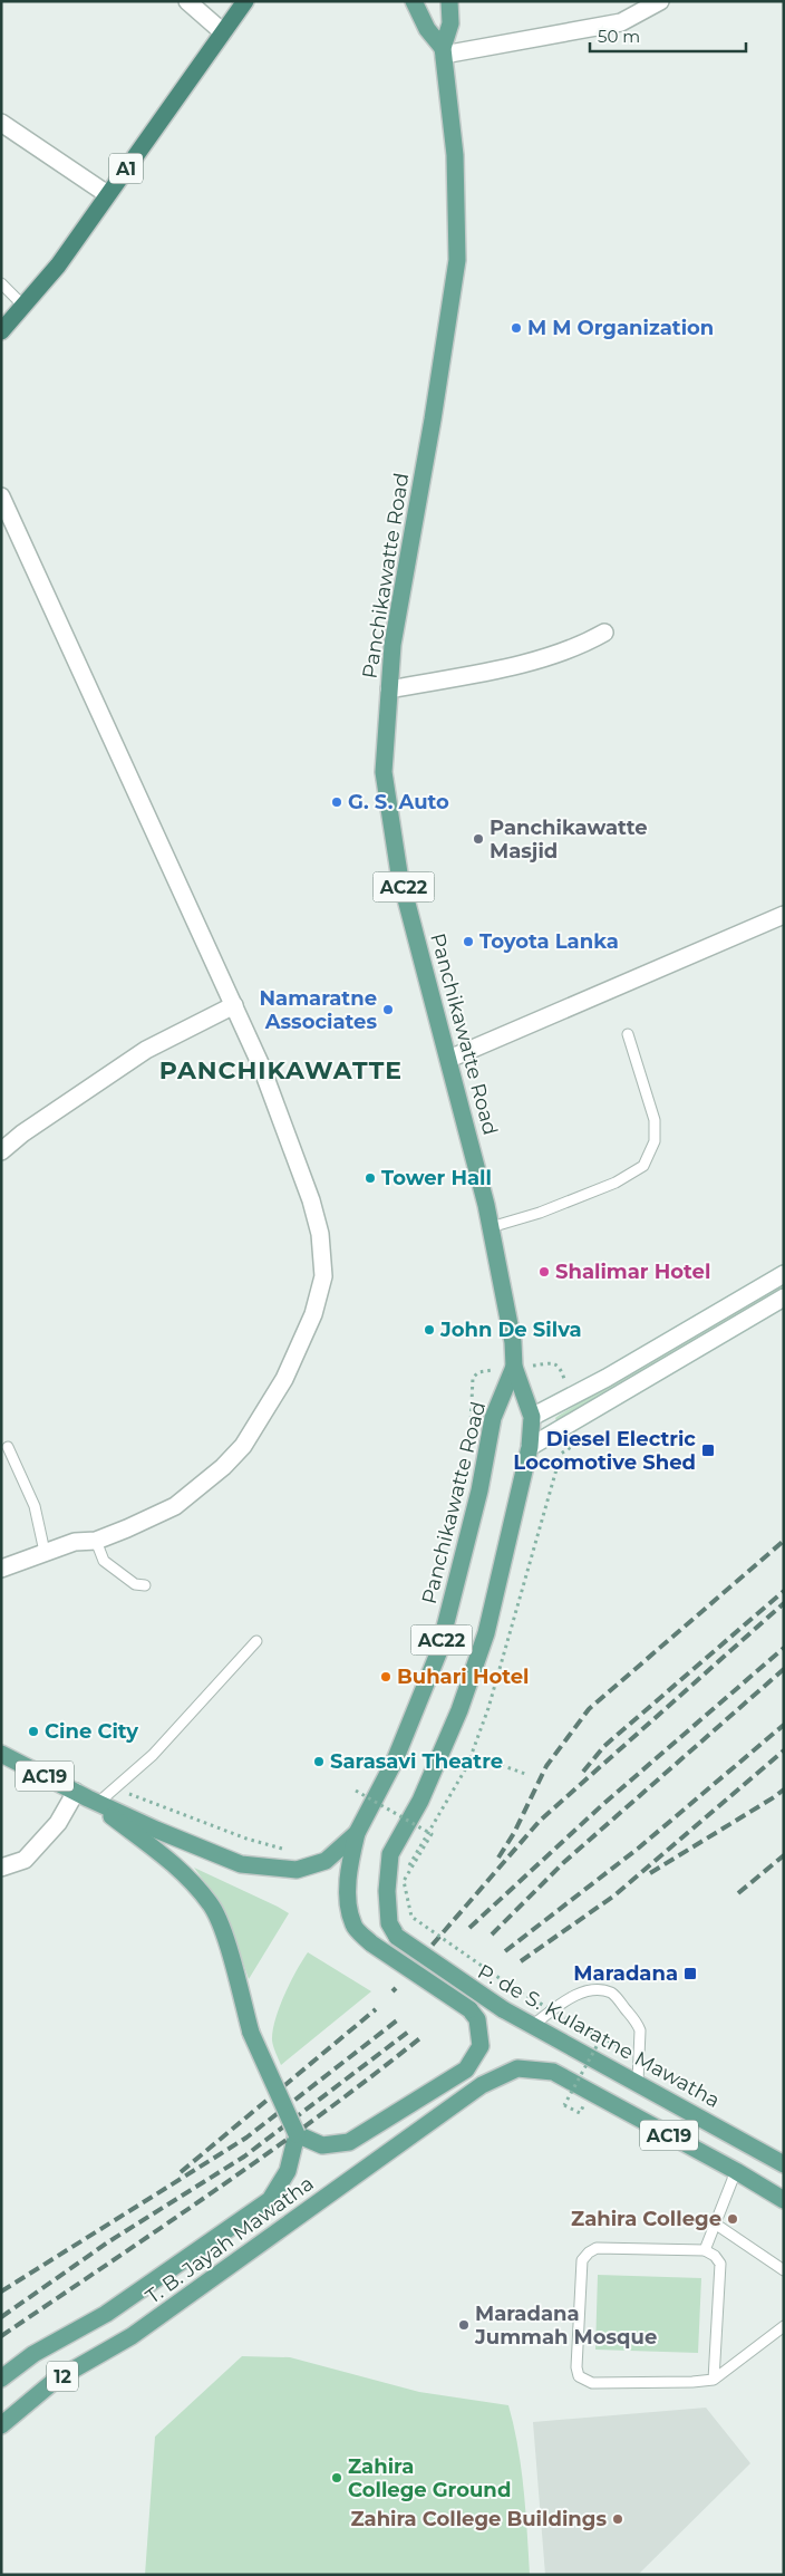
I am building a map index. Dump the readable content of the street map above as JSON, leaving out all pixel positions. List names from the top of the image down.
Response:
{
  "streets": {
    "highway": ["A1"],
    "main road": [
      "Panchikawatte Road",
      "AC22",
      "AC19",
      "P. de S. Kularatne Mawatha",
      "T. B. Jayah Mawatha",
      "12"
    ]
  },
  "crossings": [
    ["Panchikawatte Road", "AC19"],
    ["Panchikawatte Road", "P. de S. Kularatne Mawatha"],
    ["AC19", "T. B. Jayah Mawatha"]
  ],
  "districts": ["PANCHIKAWATTE"],
  "places": {
    "other": [
      "M M Organization",
      "G. S. Auto",
      "Panchikawatte Masjid",
      "Toyota Lanka",
      "Namaratne Associates",
      "Tower Hall",
      "Shalimar Hotel",
      "John De Silva",
      "Buhari Hotel",
      "Cine City",
      "Sarasavi Theatre",
      "Zahira College",
      "Maradana Jummah Mosque",
      "Zahira College Ground",
      "Zahira College Buildings"
    ],
    "transit": ["Diesel Electric Locomotive Shed", "Maradana"]
  },
  "scale_bar": "50 m"
}
